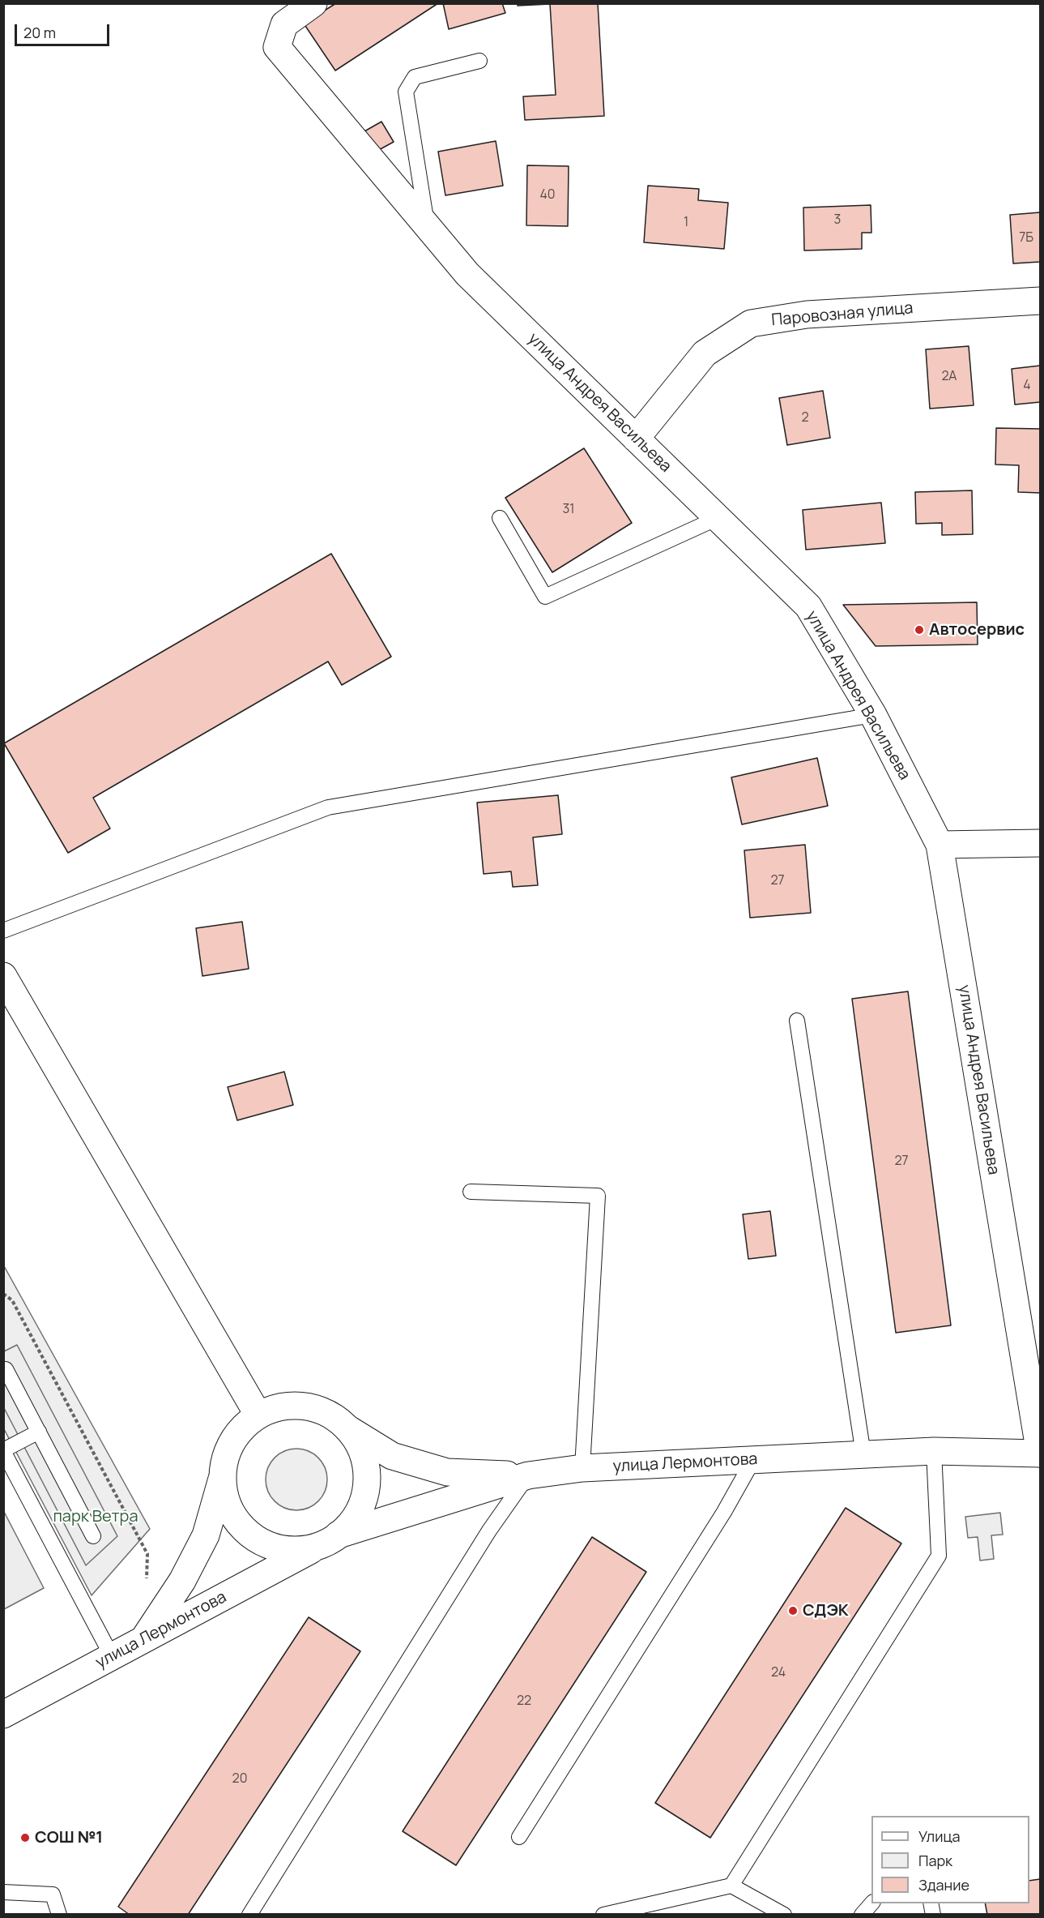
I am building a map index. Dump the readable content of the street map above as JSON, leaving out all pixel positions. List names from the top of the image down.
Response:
{
  "streets": {
    "street": ["Паровозная улица", "улица Андрея Васильева", "улица Лермонтова"]
  },
  "crossings": [
    ["Паровозная улица", "улица Андрея Васильева"],
    ["улица Андрея Васильева", "улица Лермонтова"]
  ],
  "parks": ["парк Ветра"],
  "places": ["Автосервис", "СДЭК", "СОШ №1"],
  "house_numbers": [
    "40",
    "3",
    "1",
    "7Б",
    "2А",
    "4",
    "2",
    "31",
    "27",
    "27",
    "24",
    "22",
    "20"
  ],
  "legend": ["Улица", "Парк", "Здание"],
  "scale_bar": "20 m"
}
